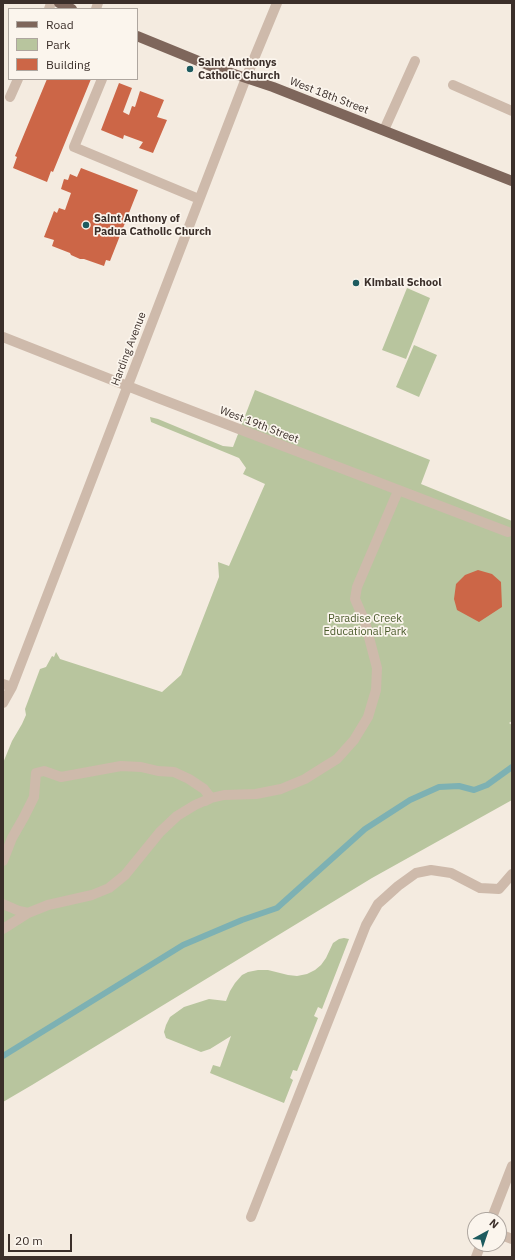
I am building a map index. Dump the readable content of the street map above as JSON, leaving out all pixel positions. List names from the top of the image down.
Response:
{
  "streets": {
    "main road": ["West 18th Street"],
    "street": ["Harding Avenue", "West 19th Street"]
  },
  "crossings": [
    ["West 18th Street", "Harding Avenue"],
    ["Harding Avenue", "West 19th Street"]
  ],
  "parks": ["Paradise Creek Educational Park"],
  "places": ["Saint Anthonys Catholic Church", "Saint Anthony of Padua Catholic Church", "Kimball School"],
  "legend": ["Road", "Park", "Building"],
  "scale_bar": "20 m",
  "north": "top right"
}
